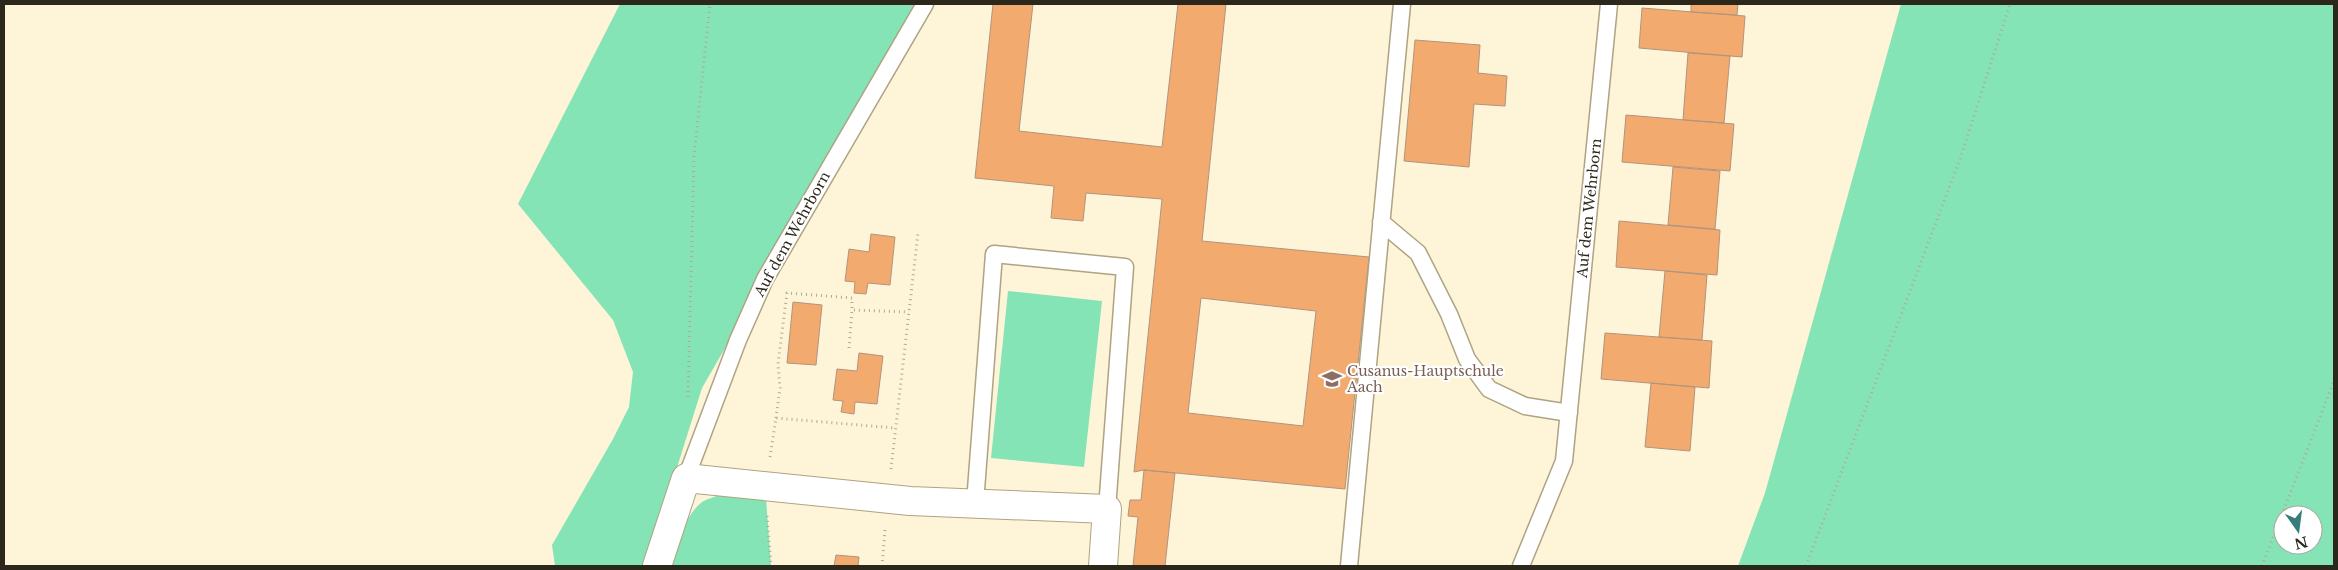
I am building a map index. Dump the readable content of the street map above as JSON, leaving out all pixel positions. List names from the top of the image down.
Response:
{
  "streets": {
    "street": ["Auf dem Wehrborn"]
  },
  "places": {
    "school or university": ["Cusanus-Hauptschule Aach"]
  },
  "north": "bottom"
}
